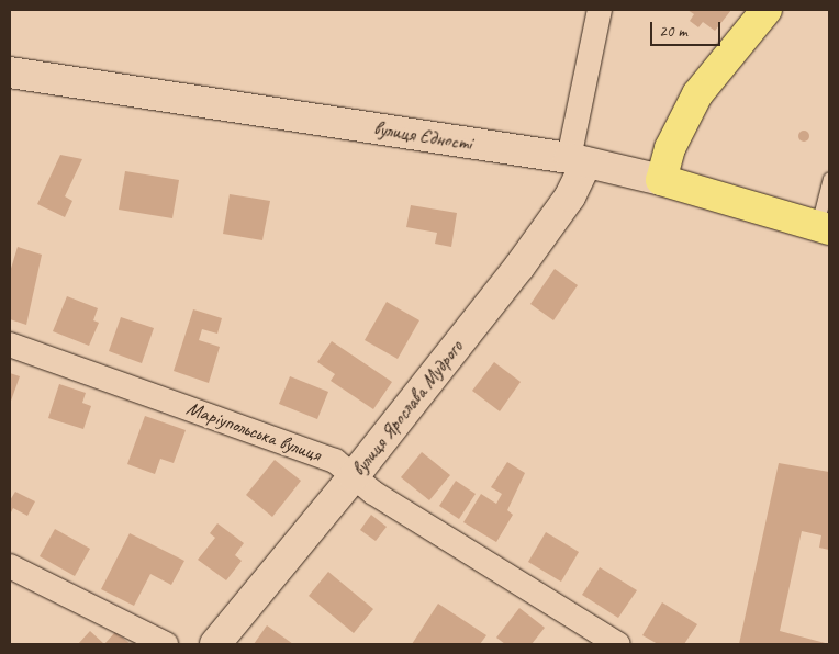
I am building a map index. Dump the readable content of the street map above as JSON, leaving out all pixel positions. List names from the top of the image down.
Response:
{
  "streets": {
    "main road": ["вулиця Єдності", "вулиця Ярослава Мудрого"],
    "street": ["Маріупольська вулиця"]
  },
  "crossings": [
    ["вулиця Єдності", "вулиця Ярослава Мудрого"],
    ["вулиця Ярослава Мудрого", "Маріупольська вулиця"]
  ],
  "scale_bar": "20 m"
}
